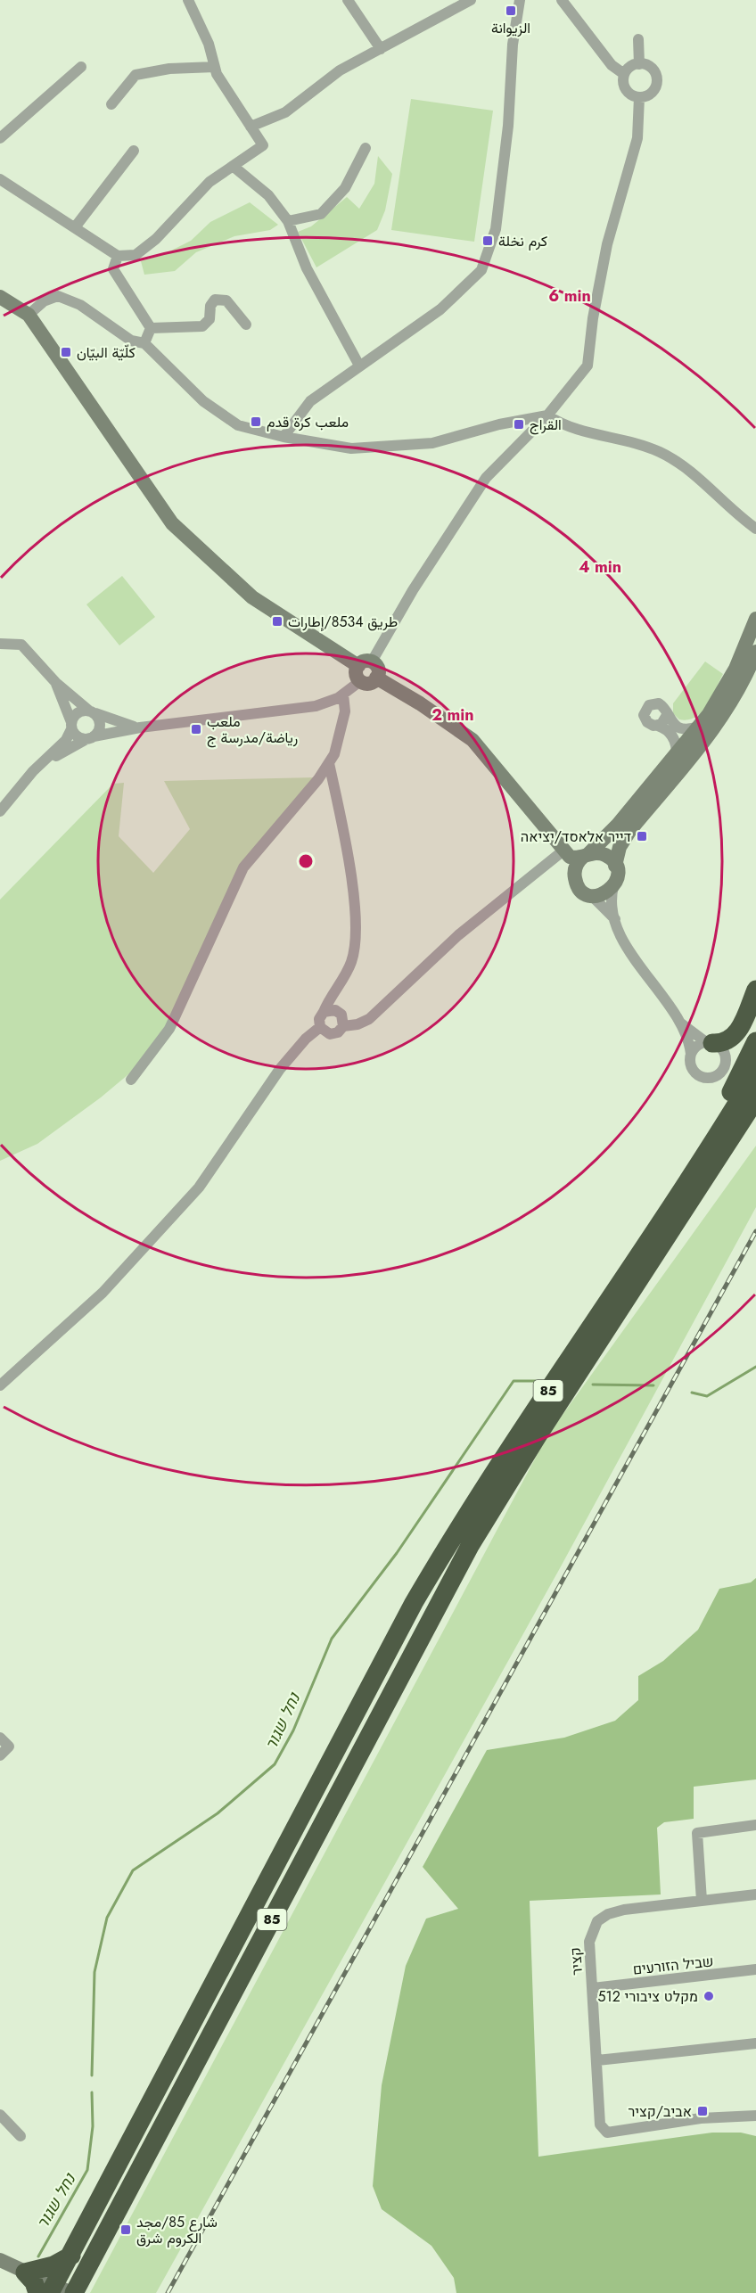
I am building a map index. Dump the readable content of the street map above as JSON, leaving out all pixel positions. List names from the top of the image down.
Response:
{
  "streets": {
    "highway": ["85"],
    "street": ["קציר", "שביל הזורעים"]
  },
  "crossings": [
    ["קציר", "שביל הזורעים"]
  ],
  "water": ["נחל שגור"],
  "places": {
    "transit": [
      "الزيوانة",
      "كرم نخلة",
      "كلّيّة البيّان",
      "ملعب كرة قدم",
      "القراج",
      "طريق 8534/إطارات",
      "ملعب رياضة/مدرسة ج",
      "דייר אלאסד/יציאה",
      "אביב/קציר",
      "شارع 85/مجد الكروم شرق"
    ],
    "other": ["מקלט ציבורי 512"]
  },
  "rings": ["6 min", "4 min", "2 min"]
}
